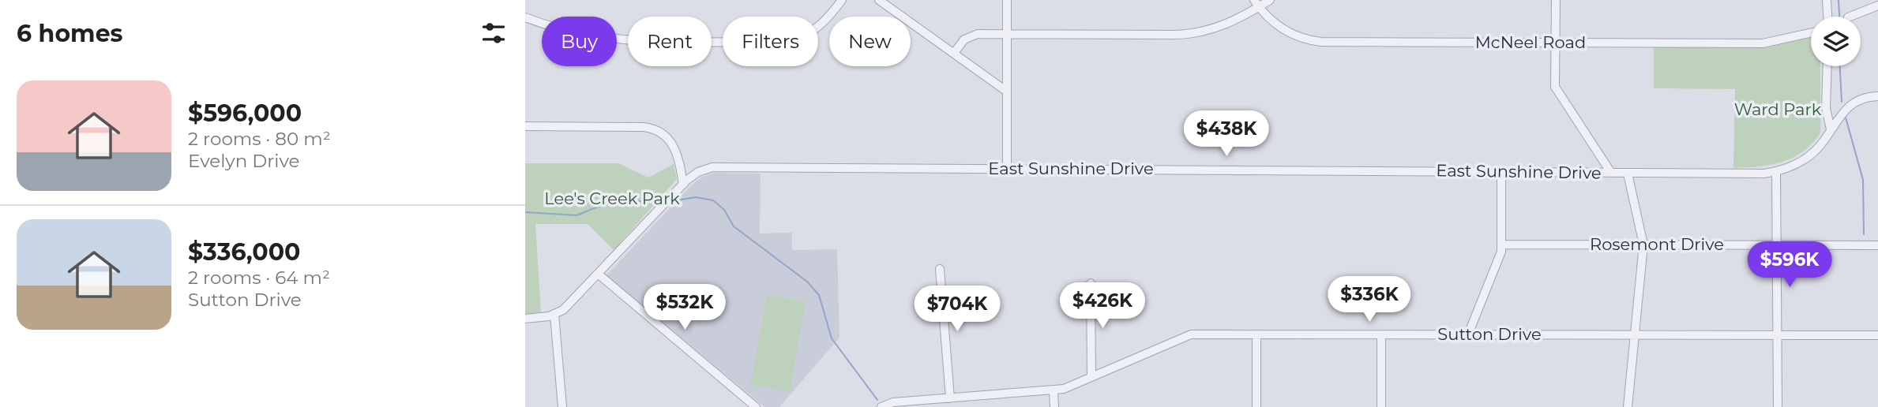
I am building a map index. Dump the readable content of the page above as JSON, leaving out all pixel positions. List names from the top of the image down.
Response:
{
  "streets": {
    "street": [
      "McNeel Road",
      "East Sunshine Drive",
      "Rosemont Drive",
      "Sutton Drive"
    ]
  },
  "parks": ["Ward Park", "Lee's Creek Park"],
  "page": {
    "heading": "6 homes",
    "chip": [
      "Buy",
      "Rent",
      "Filters",
      "New"
    ],
    "list": [
      {
        "name": "$596,000",
        "note": "2 rooms · 80 m² · Evelyn Drive"
      },
      {
        "name": "$336,000",
        "note": "2 rooms · 64 m² · Sutton Drive"
      }
    ],
    "price": [
      "$438K",
      "$596K",
      "$336K",
      "$426K",
      "$532K",
      "$704K"
    ]
  }
}
